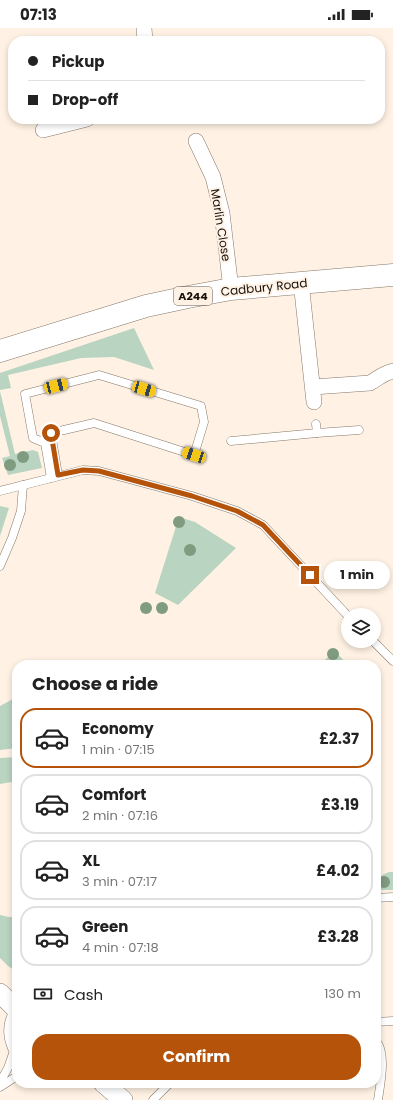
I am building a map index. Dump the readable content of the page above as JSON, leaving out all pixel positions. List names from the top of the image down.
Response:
{
  "streets": {
    "main road": ["Cadbury Road", "A244"],
    "street": ["Marlin Close"]
  },
  "crossings": [
    ["Marlin Close", "Cadbury Road"]
  ],
  "page": {
    "status": "07:13",
    "banner": ["Pickup", "Drop-off"],
    "bubble": "1 min",
    "heading": "Choose a ride",
    "list": [
      {
        "name": "Economy",
        "note": "1 min · 07:15",
        "value": "£2.37"
      },
      {
        "name": "Comfort",
        "note": "2 min · 07:16",
        "value": "£3.19"
      },
      {
        "name": "XL",
        "note": "3 min · 07:17",
        "value": "£4.02"
      },
      {
        "name": "Green",
        "note": "4 min · 07:18",
        "value": "£3.28"
      }
    ],
    "pay": ["Cash", "130 m"],
    "buttons": "Confirm"
  }
}
